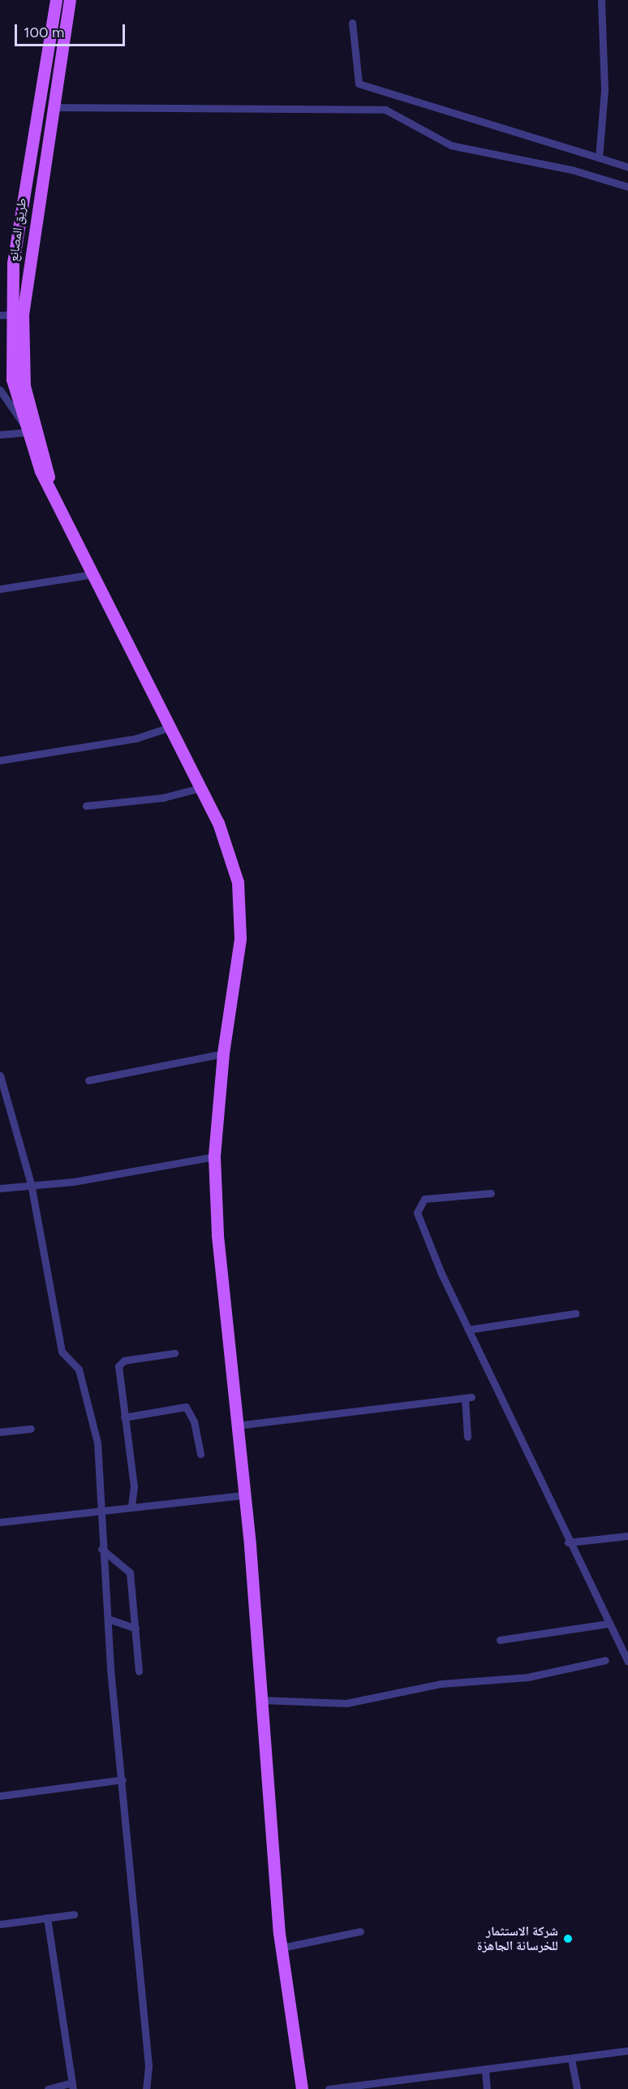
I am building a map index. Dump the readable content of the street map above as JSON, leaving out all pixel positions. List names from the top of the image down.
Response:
{
  "streets": {
    "main road": ["طريق المصانع"]
  },
  "places": ["شركة الاستثمار للخرسانة الجاهزة"],
  "scale_bar": "100 m"
}
